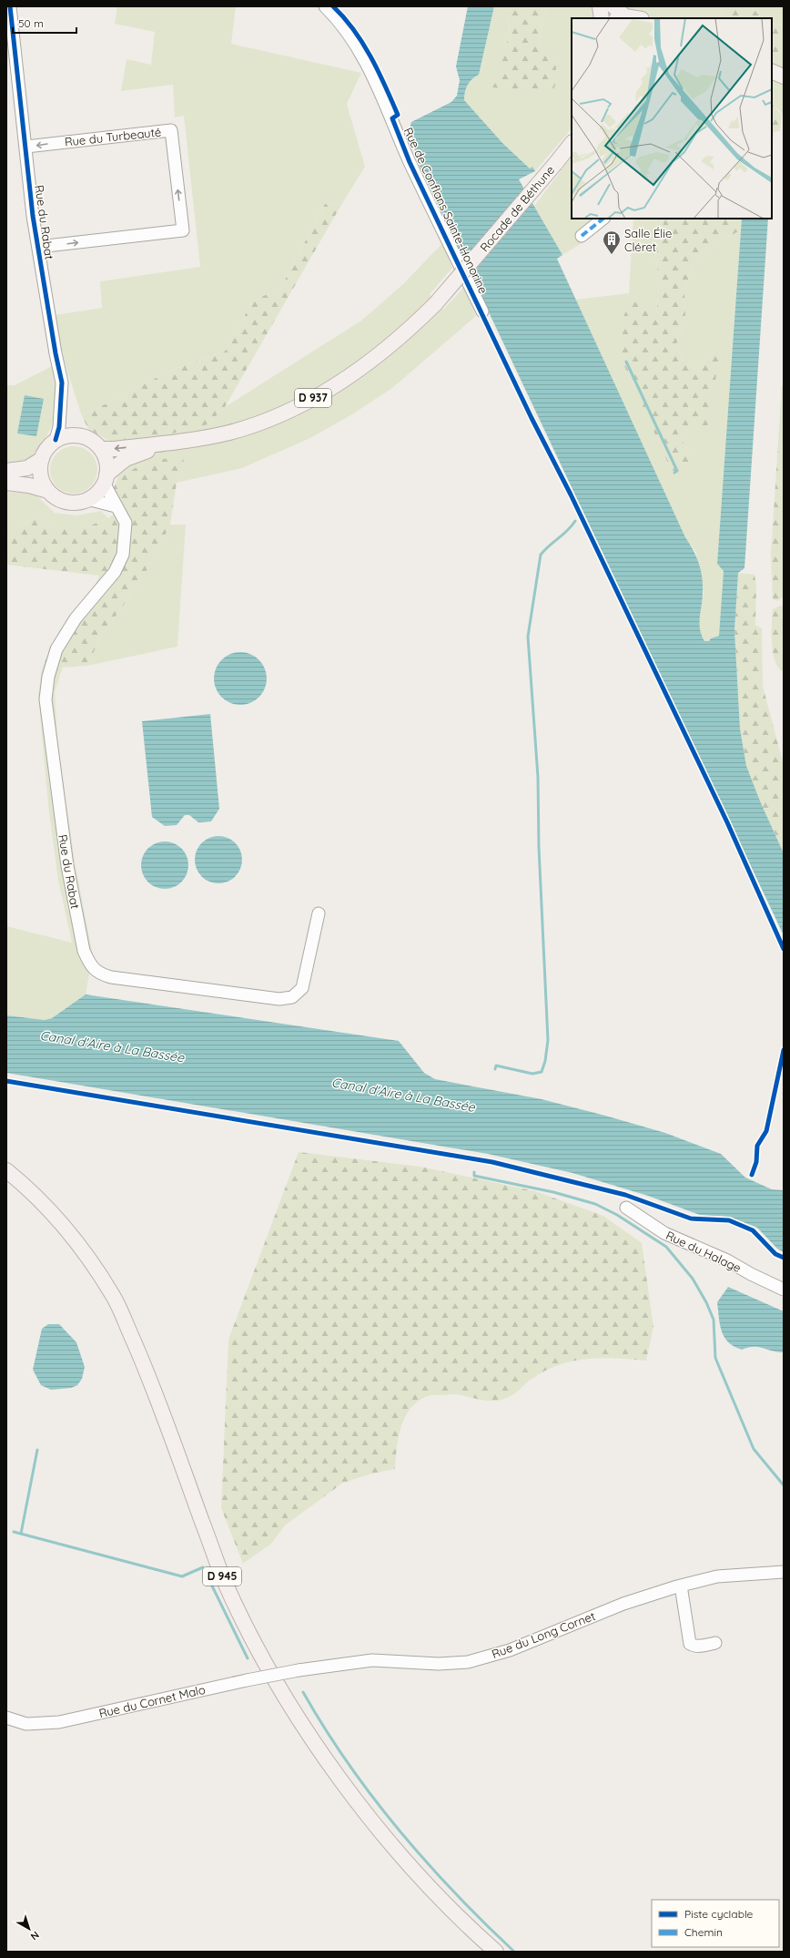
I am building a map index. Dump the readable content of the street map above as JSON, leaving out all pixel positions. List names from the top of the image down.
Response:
{
  "streets": {
    "main road": ["Rocade de Béthune", "D 937", "D 945"],
    "street": [
      "Rue du Turbeauté",
      "Rue de Conflans Sainte-Honorine",
      "Rue du Rabat",
      "Rue du Halage",
      "Rue du Long Cornet",
      "Rue du Cornet Malo"
    ]
  },
  "crossings": [
    ["Rue du Turbeauté", "Rue du Rabat"],
    ["Rocade de Béthune", "Rue du Rabat"],
    ["Rue du Long Cornet", "Rue du Cornet Malo"]
  ],
  "water": ["Canal d'Aire à La Bassée"],
  "places": {
    "building": ["Salle Élie Cléret"]
  },
  "legend": ["Piste cyclable", "Chemin"],
  "scale_bar": "50 m",
  "north": "bottom right"
}
